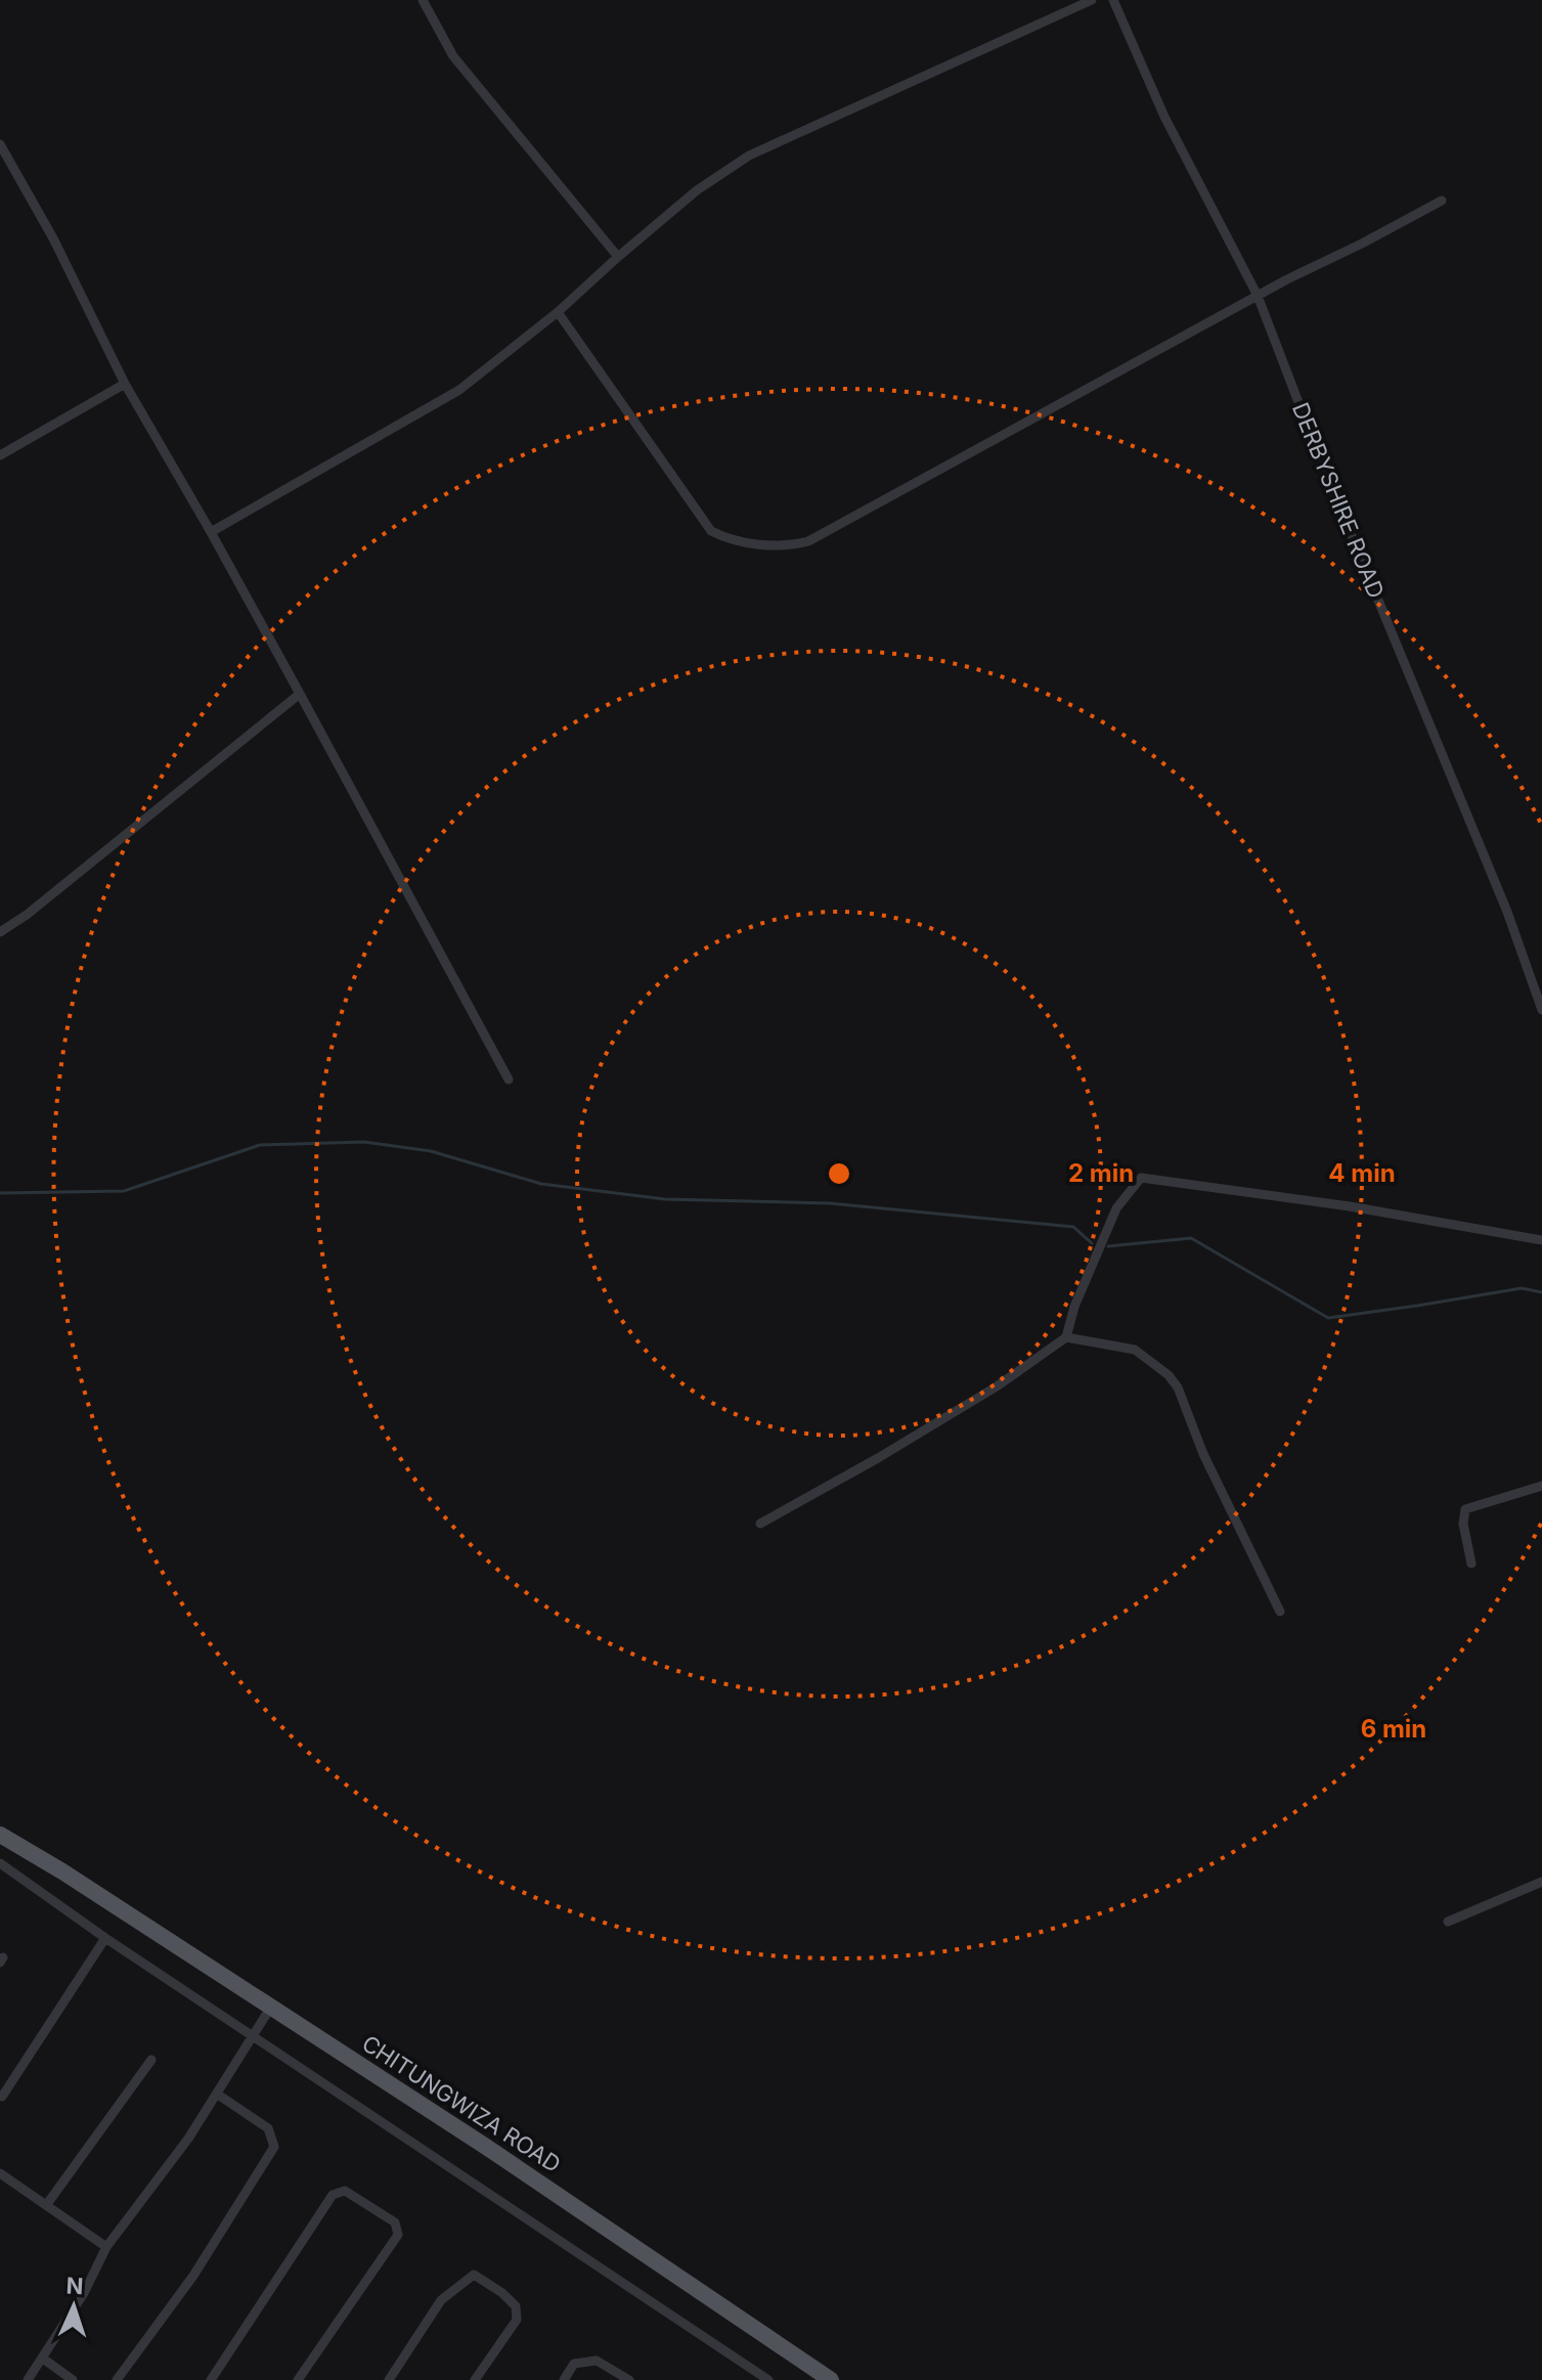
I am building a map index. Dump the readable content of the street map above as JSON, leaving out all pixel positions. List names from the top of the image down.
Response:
{
  "streets": {
    "main road": ["CHITUNGWIZA ROAD"],
    "street": ["DERBYSHIRE ROAD"]
  },
  "north": "top",
  "rings": ["2 min", "4 min", "6 min"]
}
